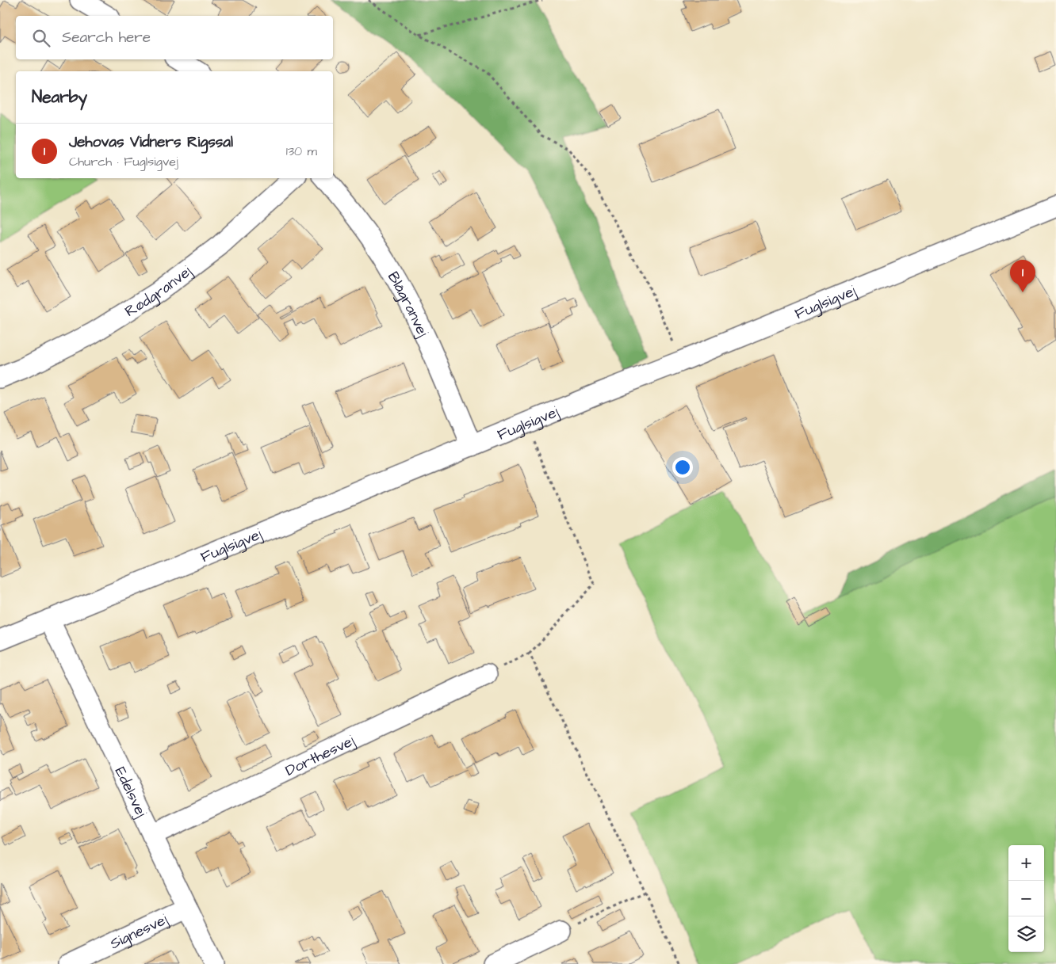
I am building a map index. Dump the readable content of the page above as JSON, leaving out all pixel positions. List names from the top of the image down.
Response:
{
  "streets": {
    "street": [
      "Rødgranvej",
      "Fuglsigvej",
      "Blågranvej",
      "Dorthesvej",
      "Edelsvej",
      "Signesvej"
    ]
  },
  "crossings": [
    ["Fuglsigvej", "Blågranvej"],
    ["Fuglsigvej", "Edelsvej"],
    ["Dorthesvej", "Edelsvej"],
    ["Edelsvej", "Signesvej"]
  ],
  "page": {
    "search": "Search here",
    "heading": "Nearby",
    "list": [
      {
        "mark": "1",
        "name": "Jehovas Vidners Rigssal",
        "note": "Church · Fuglsigvej",
        "value": "130 m"
      }
    ],
    "pins": "1",
    "map_buttons": ["+", "−"]
  }
}
